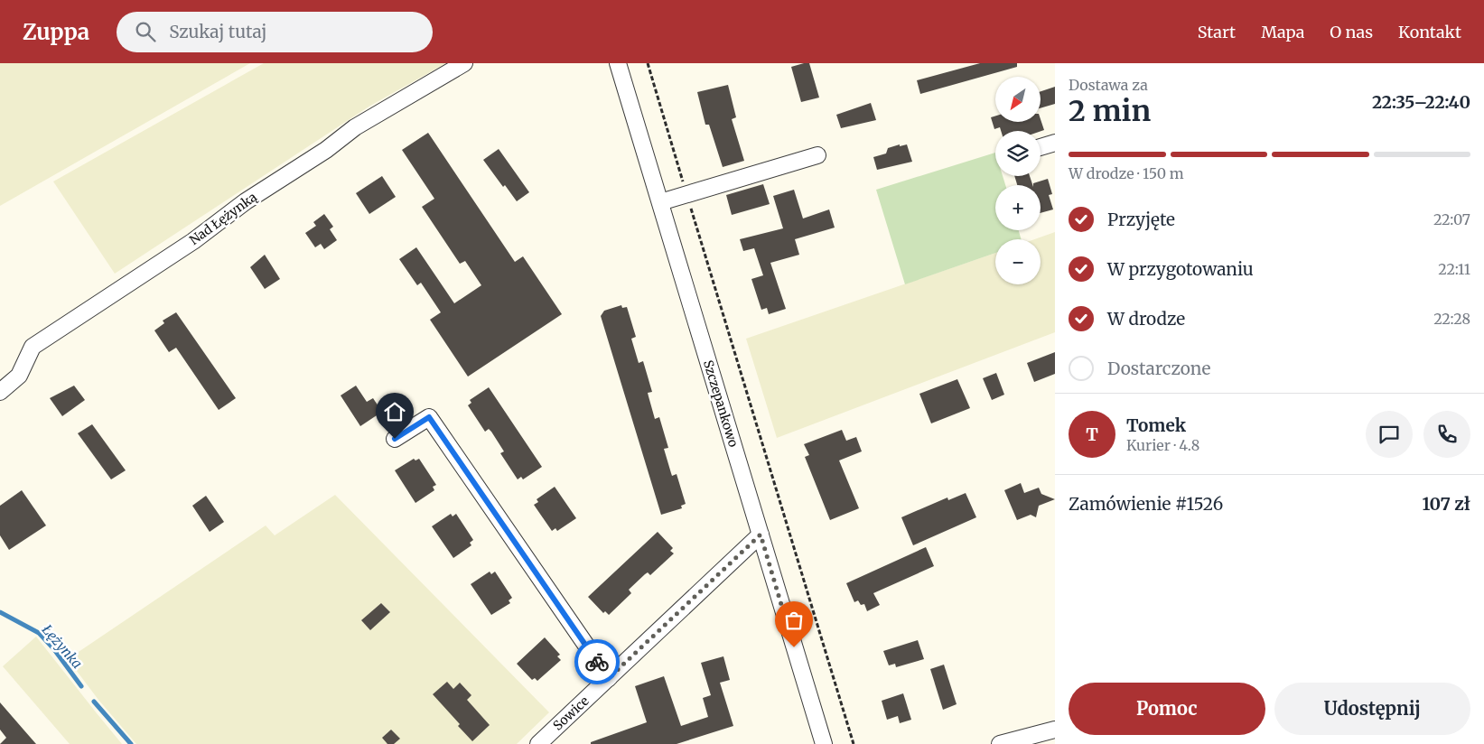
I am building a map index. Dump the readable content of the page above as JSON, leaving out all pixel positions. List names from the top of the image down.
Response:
{
  "streets": {
    "street": ["Nad Łężynką", "Szczepankowo", "Sowice"]
  },
  "crossings": [
    ["Szczepankowo", "Sowice"]
  ],
  "water": ["Łężynka"],
  "north": "bottom left",
  "page": {
    "header": "Zuppa",
    "search": "Szukaj tutaj",
    "nav": [
      "Start",
      "Mapa",
      "O nas",
      "Kontakt"
    ],
    "heading": ["2 min", "Dostawa za", "22:35–22:40"],
    "panel": [
      "Tomek",
      "Kurier · 4.8",
      "Zamówienie #1526",
      "107 zł"
    ],
    "map_buttons": ["+", "−"],
    "bar": "W drodze · 150 m",
    "list": [
      ["Przyjęte", "22:07"],
      ["W przygotowaniu", "22:11"],
      ["W drodze", "22:28"],
      "Dostarczone"
    ],
    "round": "T",
    "buttons": ["Pomoc", "Udostępnij"]
  }
}
